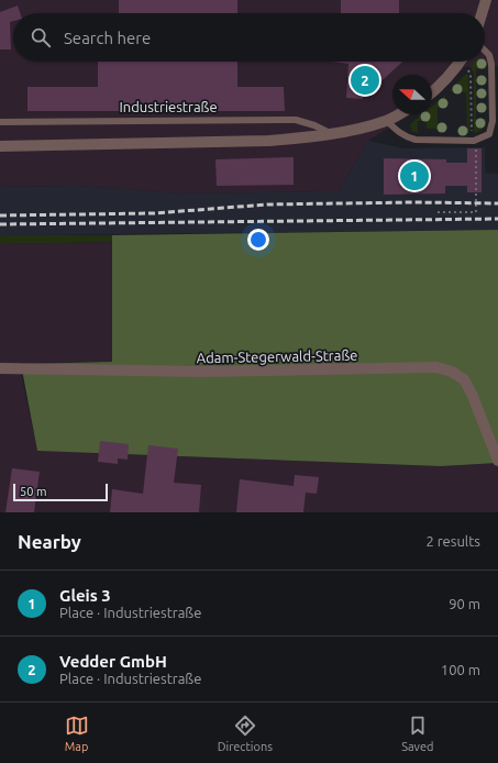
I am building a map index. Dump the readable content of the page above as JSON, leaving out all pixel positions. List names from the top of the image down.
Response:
{
  "streets": {
    "street": ["Adam-Stegerwald-Straße"],
    "lane": ["Industriestraße"]
  },
  "scale_bar": "50 m",
  "north": "left",
  "page": {
    "search": "Search here",
    "pins": ["2", "1"],
    "scale": "50 m",
    "heading": ["Nearby", "2 results"],
    "list": [
      {
        "mark": "1",
        "name": "Gleis 3",
        "note": "Place · Industriestraße",
        "value": "90 m"
      },
      {
        "mark": "2",
        "name": "Vedder GmbH",
        "note": "Place · Industriestraße",
        "value": "100 m"
      }
    ],
    "nav": ["Map", "Directions", "Saved"]
  }
}
